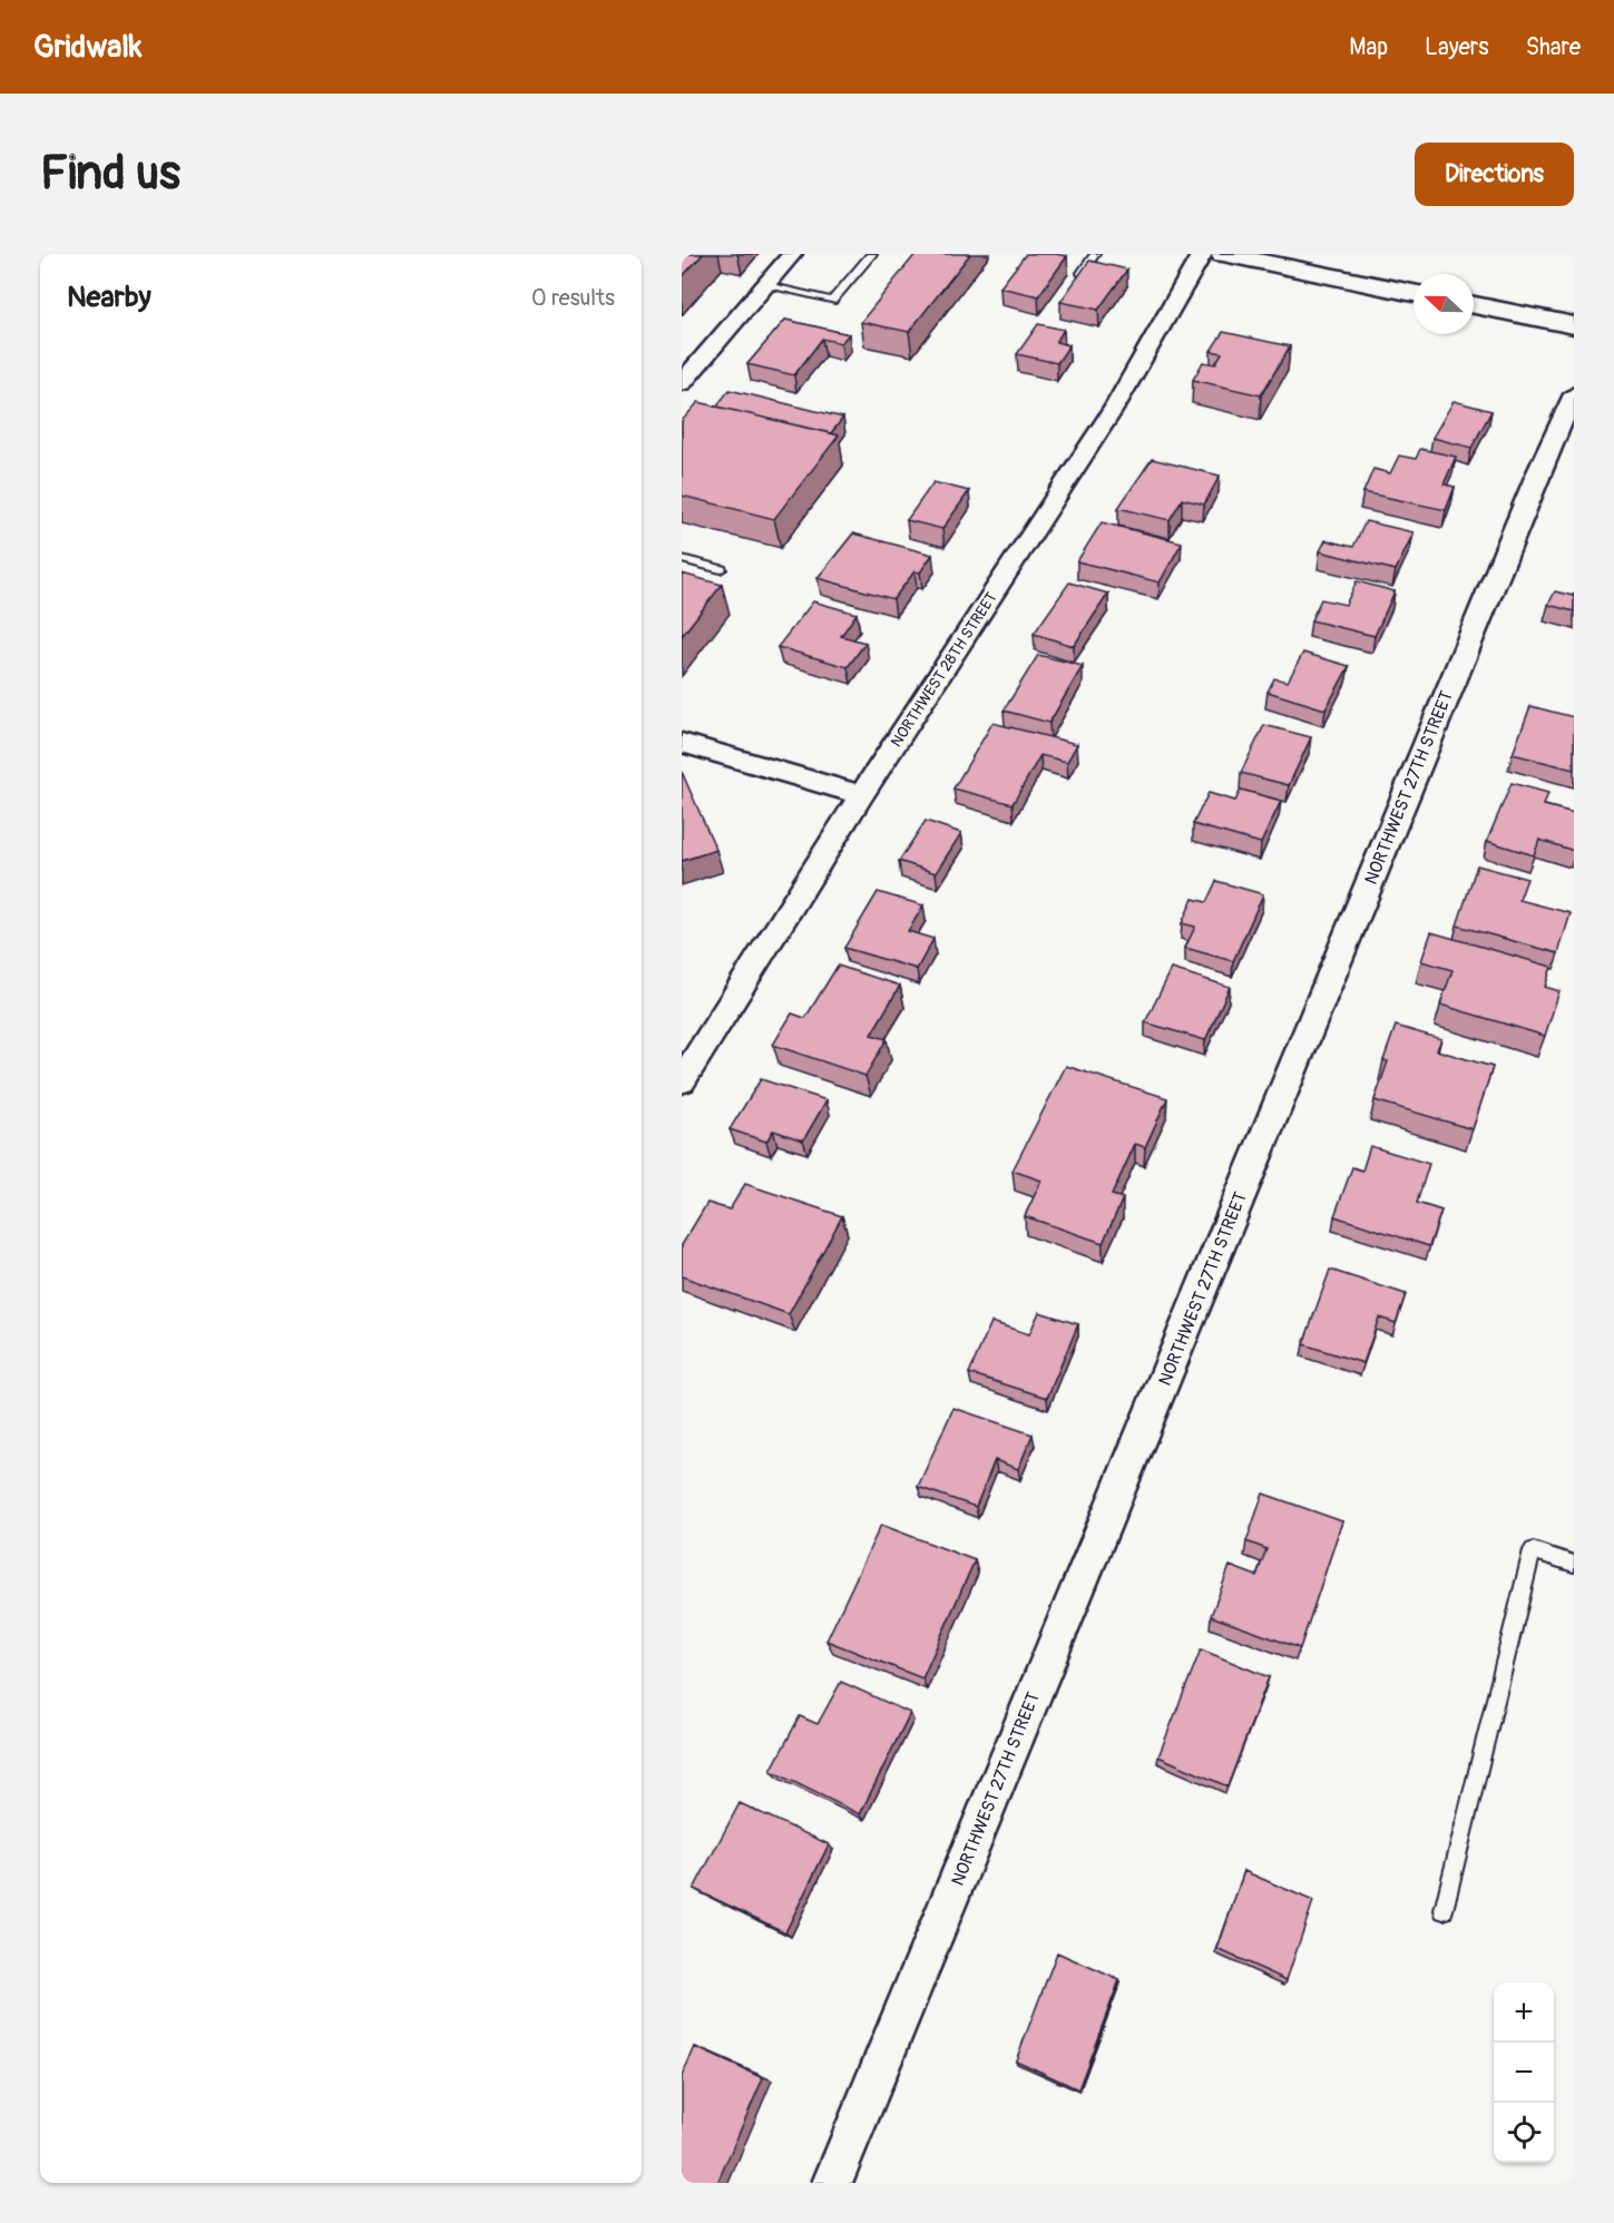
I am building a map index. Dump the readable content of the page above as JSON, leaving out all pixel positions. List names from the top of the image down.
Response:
{
  "streets": {
    "street": ["NORTHWEST 28TH STREET", "NORTHWEST 27TH STREET"]
  },
  "north": "left",
  "page": {
    "header": "Gridwalk",
    "nav": ["Map", "Layers", "Share"],
    "buttons": "Directions",
    "title": "Find us",
    "heading": ["Nearby", "0 results"],
    "map_buttons": ["+", "−"]
  }
}
